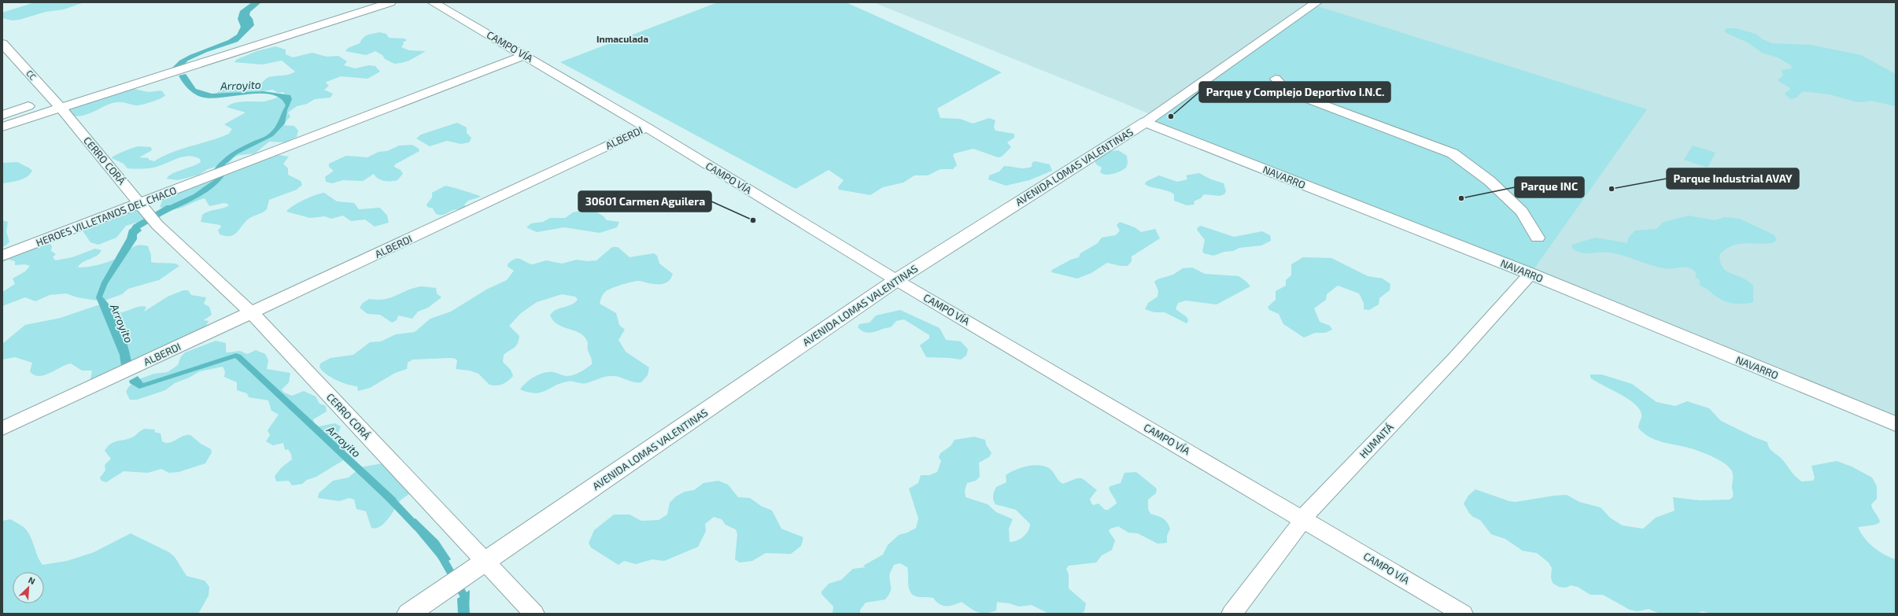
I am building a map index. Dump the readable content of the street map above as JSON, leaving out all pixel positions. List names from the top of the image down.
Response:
{
  "streets": {
    "street": [
      "CAMPO VÍA",
      "CC",
      "ALBERDI",
      "CERRO CORÁ",
      "AVENIDA LOMAS VALENTINAS",
      "NAVARRO",
      "HEROES VILLETANOS DEL CHACO",
      "HUMAITÁ"
    ]
  },
  "crossings": [
    ["CAMPO VÍA", "ALBERDI"],
    ["CAMPO VÍA", "AVENIDA LOMAS VALENTINAS"],
    ["CAMPO VÍA", "HEROES VILLETANOS DEL CHACO"],
    ["CAMPO VÍA", "HUMAITÁ"],
    ["CC", "CERRO CORÁ"],
    ["ALBERDI", "CERRO CORÁ"],
    ["CERRO CORÁ", "AVENIDA LOMAS VALENTINAS"],
    ["CERRO CORÁ", "HEROES VILLETANOS DEL CHACO"],
    ["AVENIDA LOMAS VALENTINAS", "NAVARRO"],
    ["NAVARRO", "HUMAITÁ"]
  ],
  "districts": ["Inmaculada"],
  "water": ["Arroyito"],
  "places": [
    "Parque y Complejo Deportivo I.N.C.",
    "Parque Industrial AVAY",
    "Parque INC",
    "30601 Carmen Aguilera"
  ],
  "north": "top right"
}
